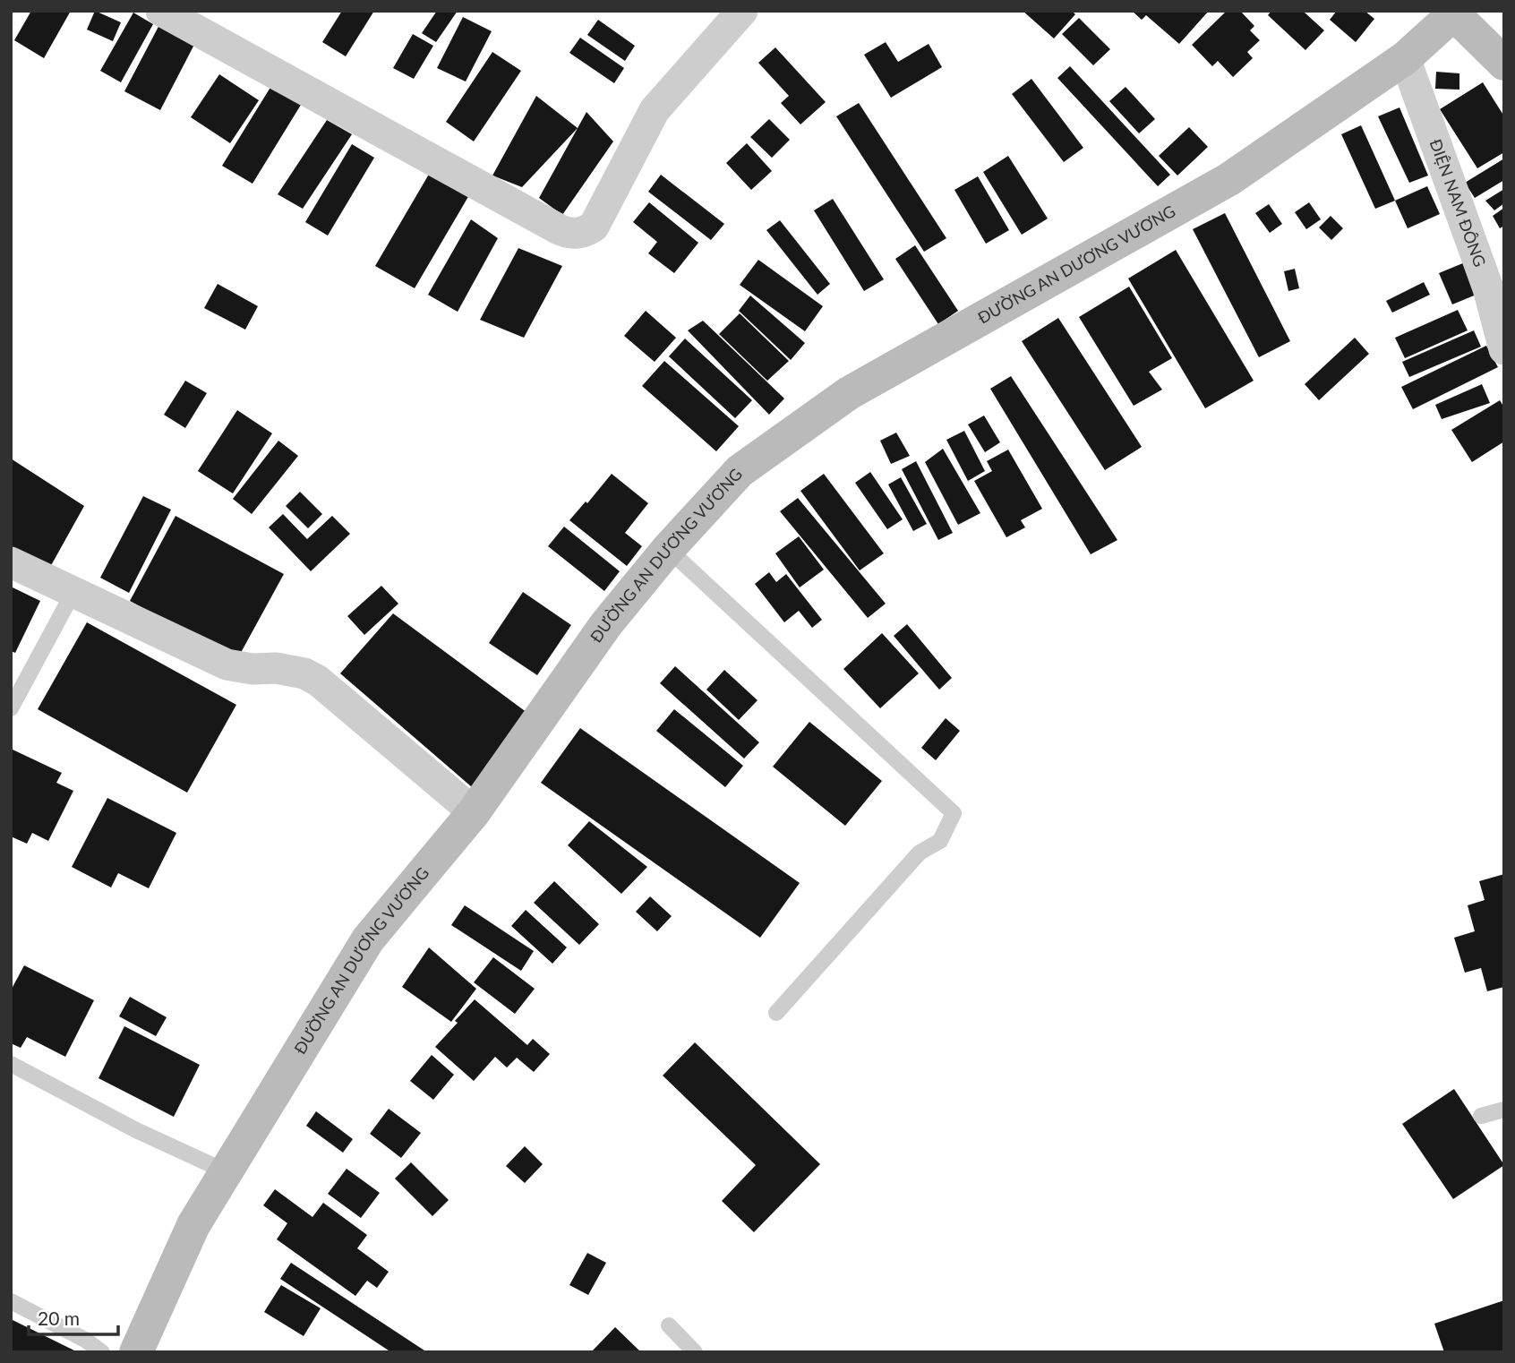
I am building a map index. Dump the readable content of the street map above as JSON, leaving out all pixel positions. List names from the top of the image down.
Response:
{
  "streets": {
    "main road": ["ĐƯỜNG AN DƯƠNG VƯƠNG"],
    "street": ["ĐIỆN NAM ĐÔNG"]
  },
  "crossings": [
    ["ĐIỆN NAM ĐÔNG", "ĐƯỜNG AN DƯƠNG VƯƠNG"]
  ],
  "scale_bar": "20 m"
}
